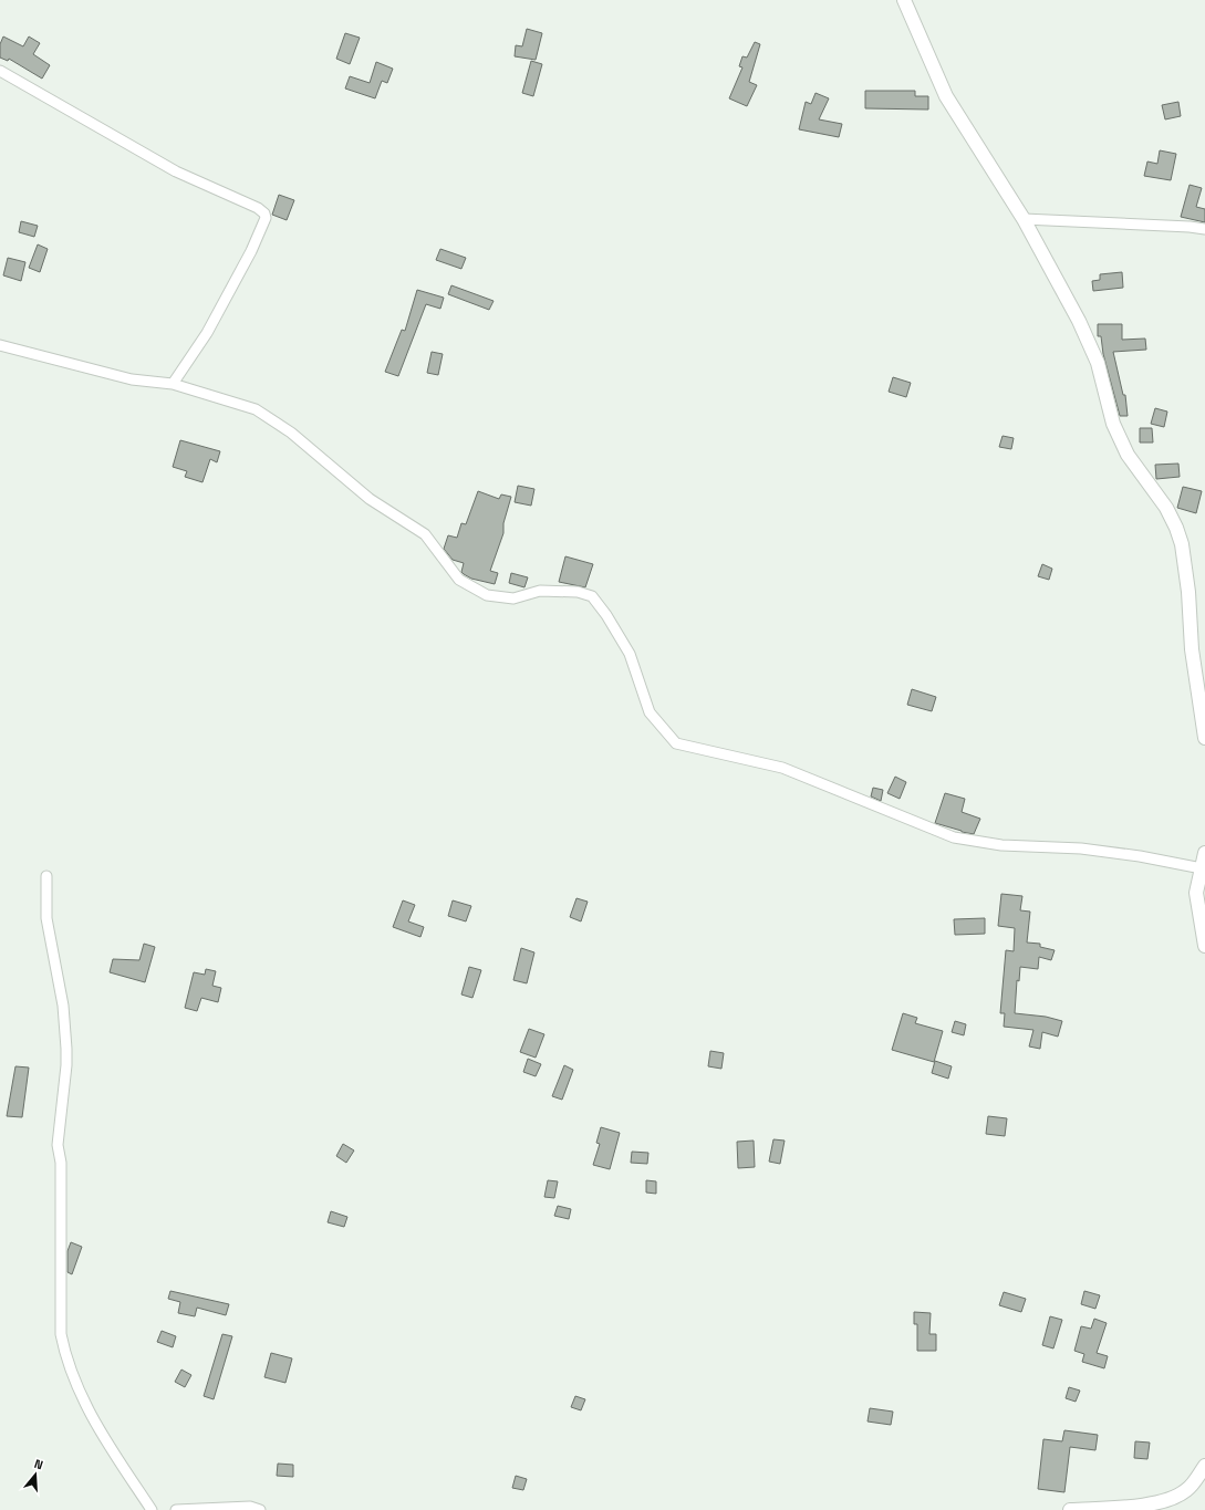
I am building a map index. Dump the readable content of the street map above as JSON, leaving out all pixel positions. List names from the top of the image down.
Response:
{
  "north": "top"
}
